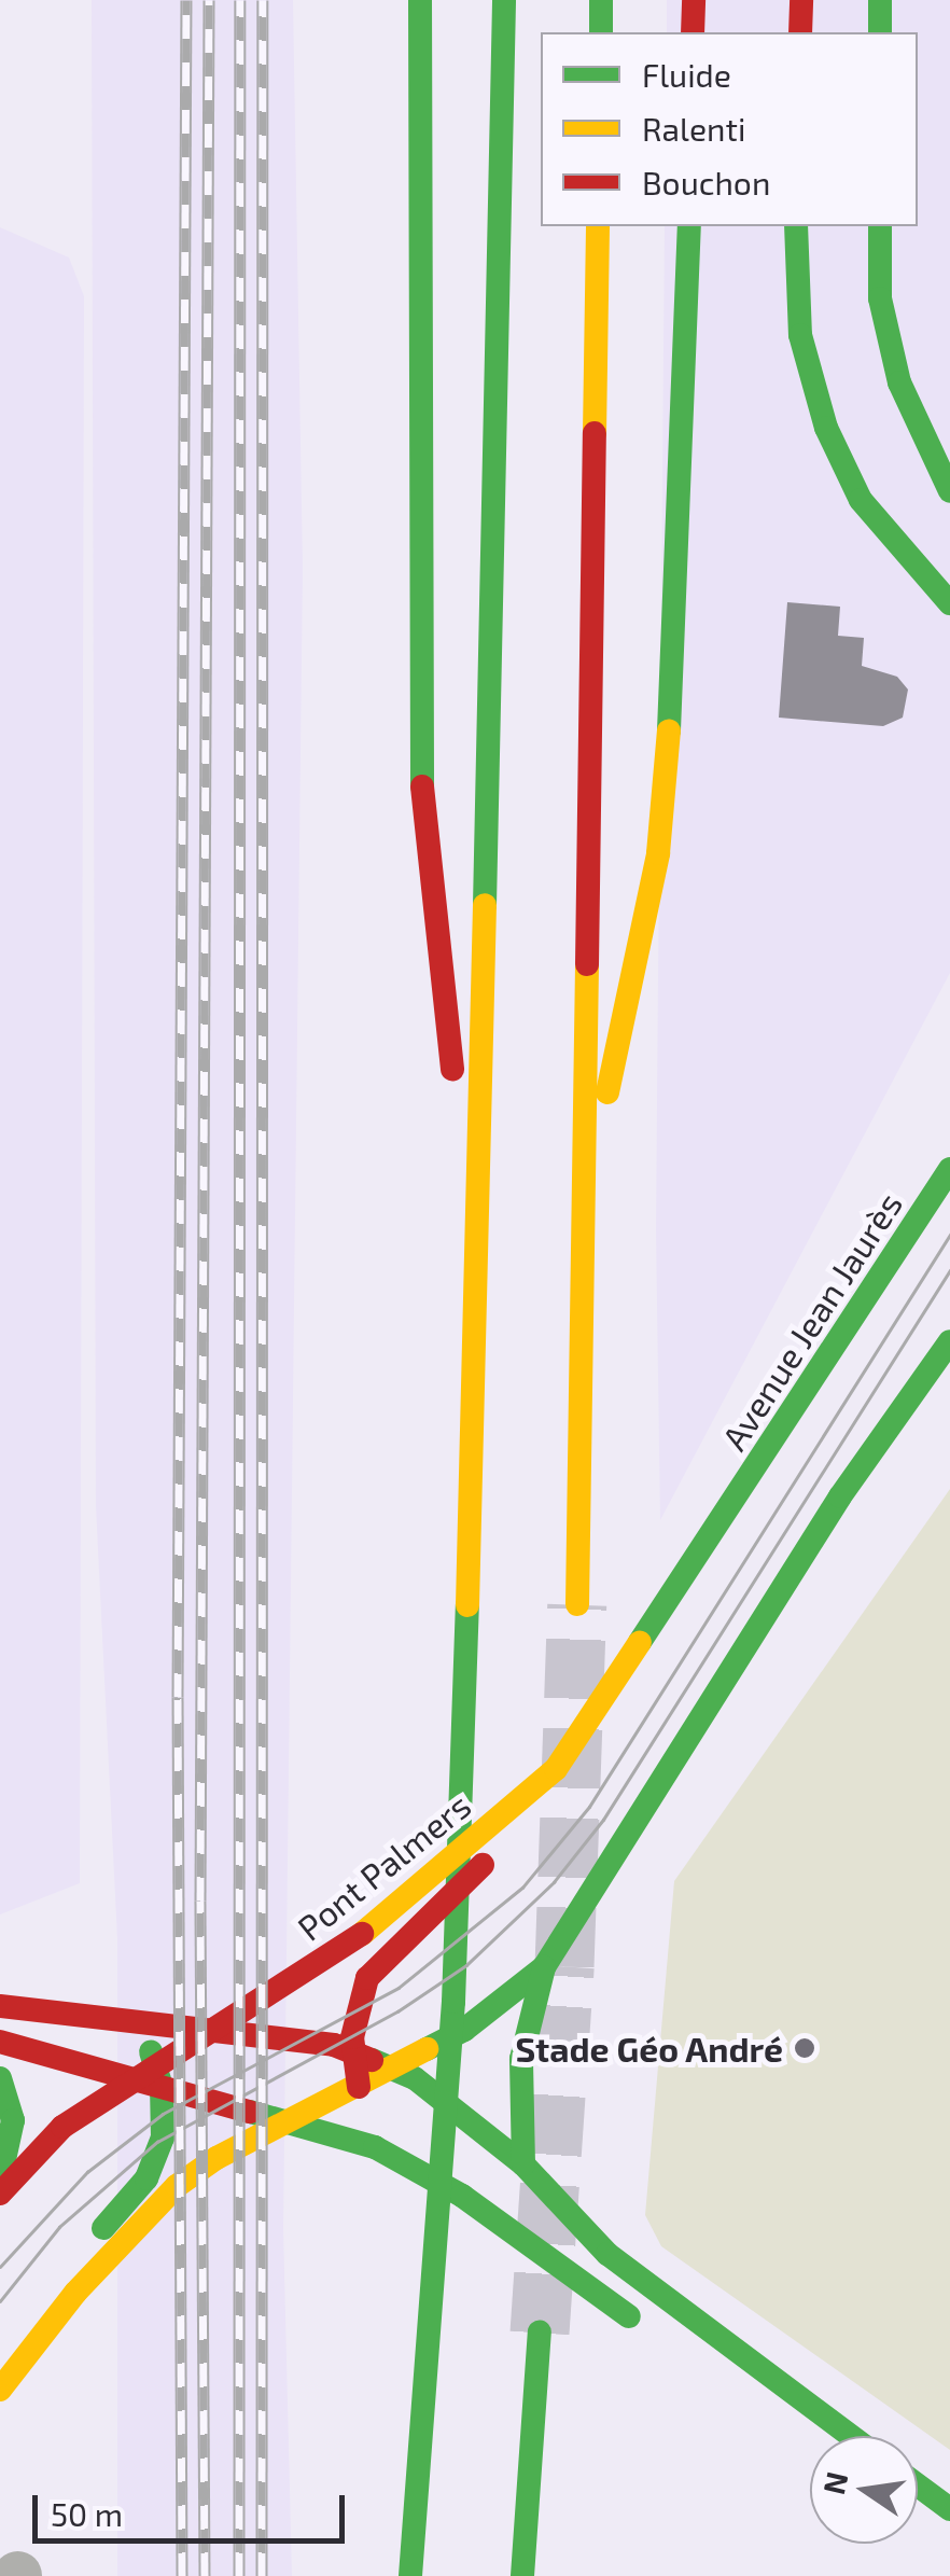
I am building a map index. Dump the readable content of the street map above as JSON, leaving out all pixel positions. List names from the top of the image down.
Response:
{
  "streets": {
    "main road": ["Avenue Jean Jaurès", "Pont Palmers"]
  },
  "crossings": [
    ["Avenue Jean Jaurès", "Pont Palmers"]
  ],
  "places": ["Stade Géo André"],
  "legend": ["Fluide", "Ralenti", "Bouchon"],
  "scale_bar": "50 m",
  "north": "left"
}
